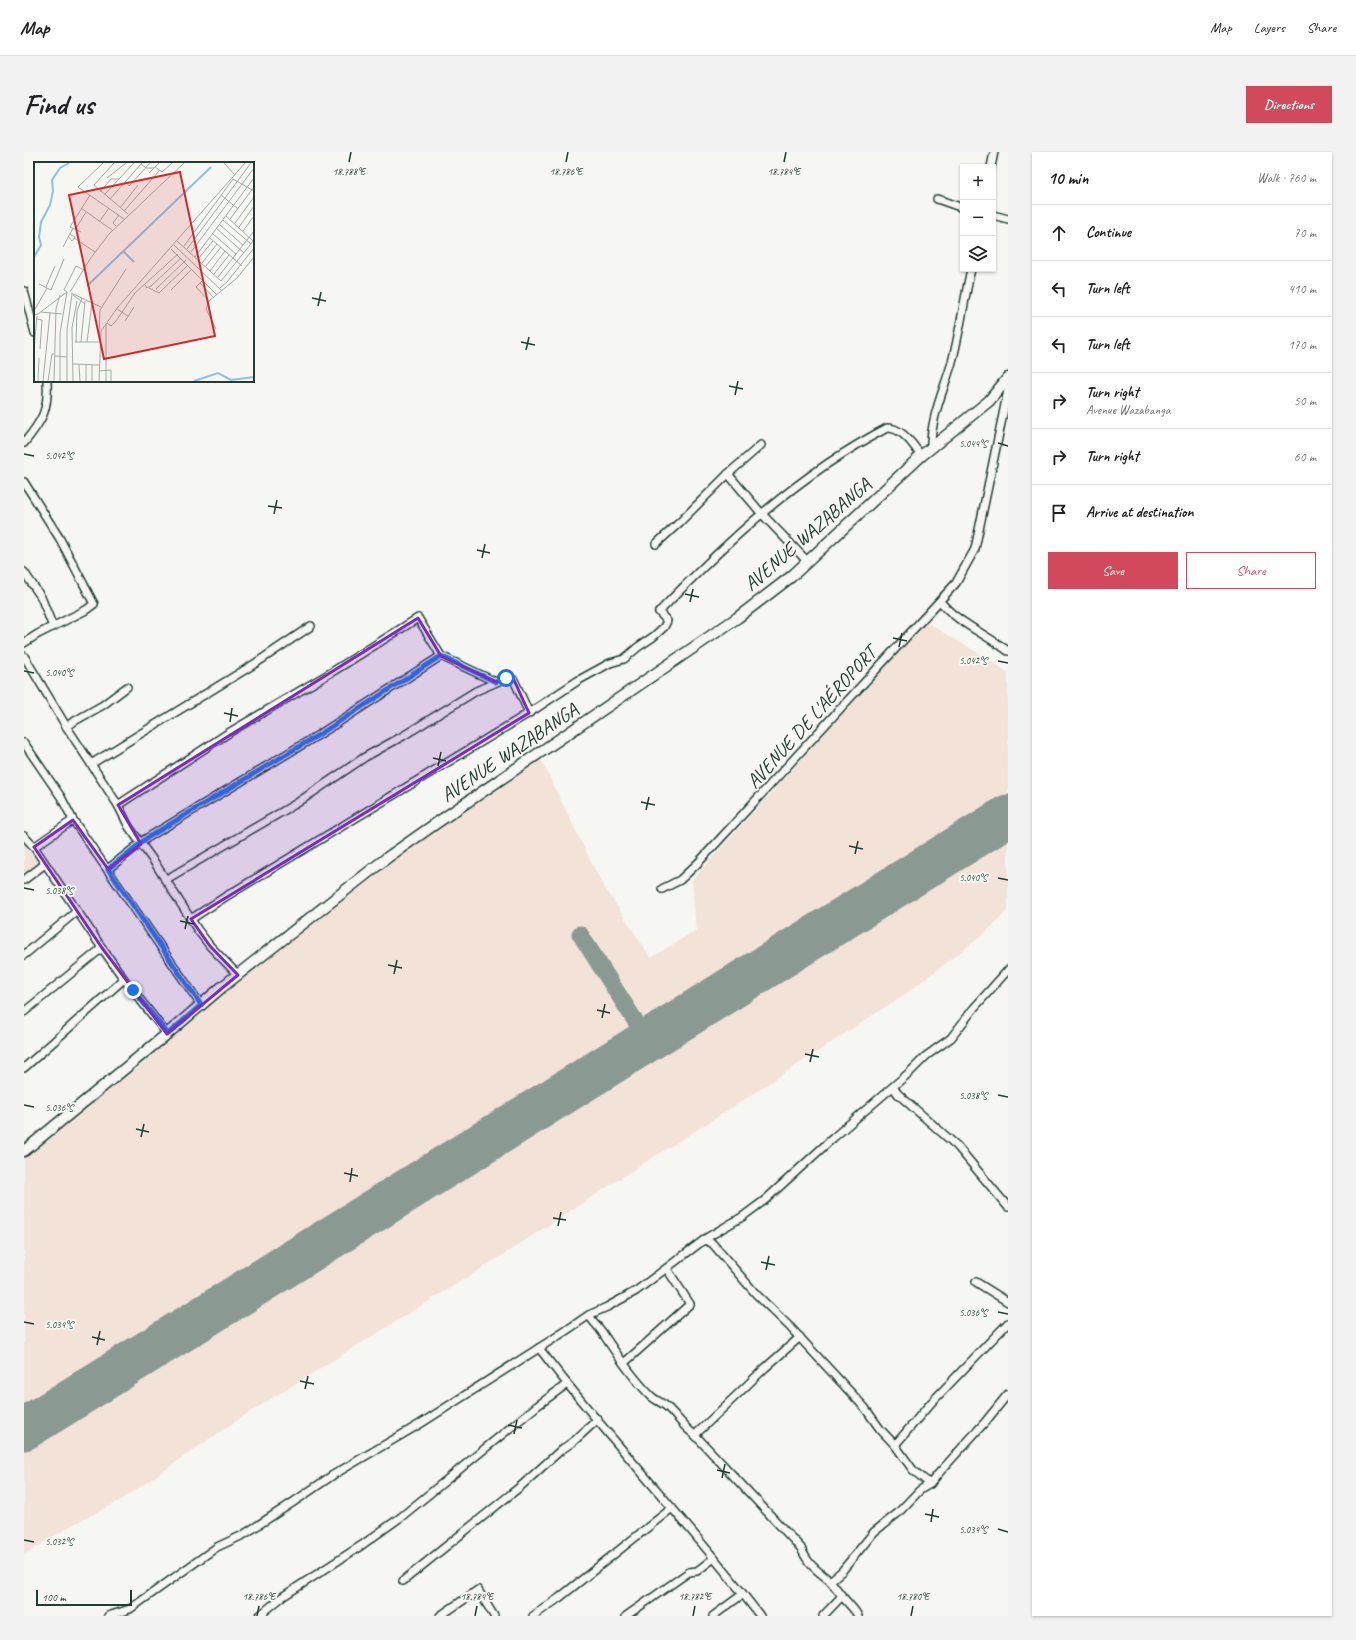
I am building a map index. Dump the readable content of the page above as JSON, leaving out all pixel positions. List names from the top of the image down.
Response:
{
  "streets": {
    "main road": ["AVENUE WAZABANGA"],
    "street": ["AVENUE DE L'AÉROPORT"]
  },
  "scale_bar": "100 m",
  "page": {
    "header": "Map",
    "nav": ["Map", "Layers", "Share"],
    "buttons": [
      "Directions",
      ["Save", "Share"]
    ],
    "title": "Find us",
    "heading": ["10 min", "Walk · 760 m"],
    "map_buttons": ["+", "−"],
    "list": [
      ["Continue", "70 m"],
      ["Turn left", "410 m"],
      ["Turn left", "170 m"],
      ["Turn right", "Avenue Wazabanga", "50 m"],
      ["Turn right", "60 m"],
      "Arrive at destination"
    ],
    "scale": "100 m"
  },
  "coordinates": [
    "18.788°E",
    "18.786°E",
    "18.784°E",
    "5.044°S",
    "5.042°S",
    "5.040°S",
    "5.038°S",
    "5.036°S",
    "5.034°S",
    "5.032°S",
    "18.782°E",
    "18.780°E"
  ]
}
